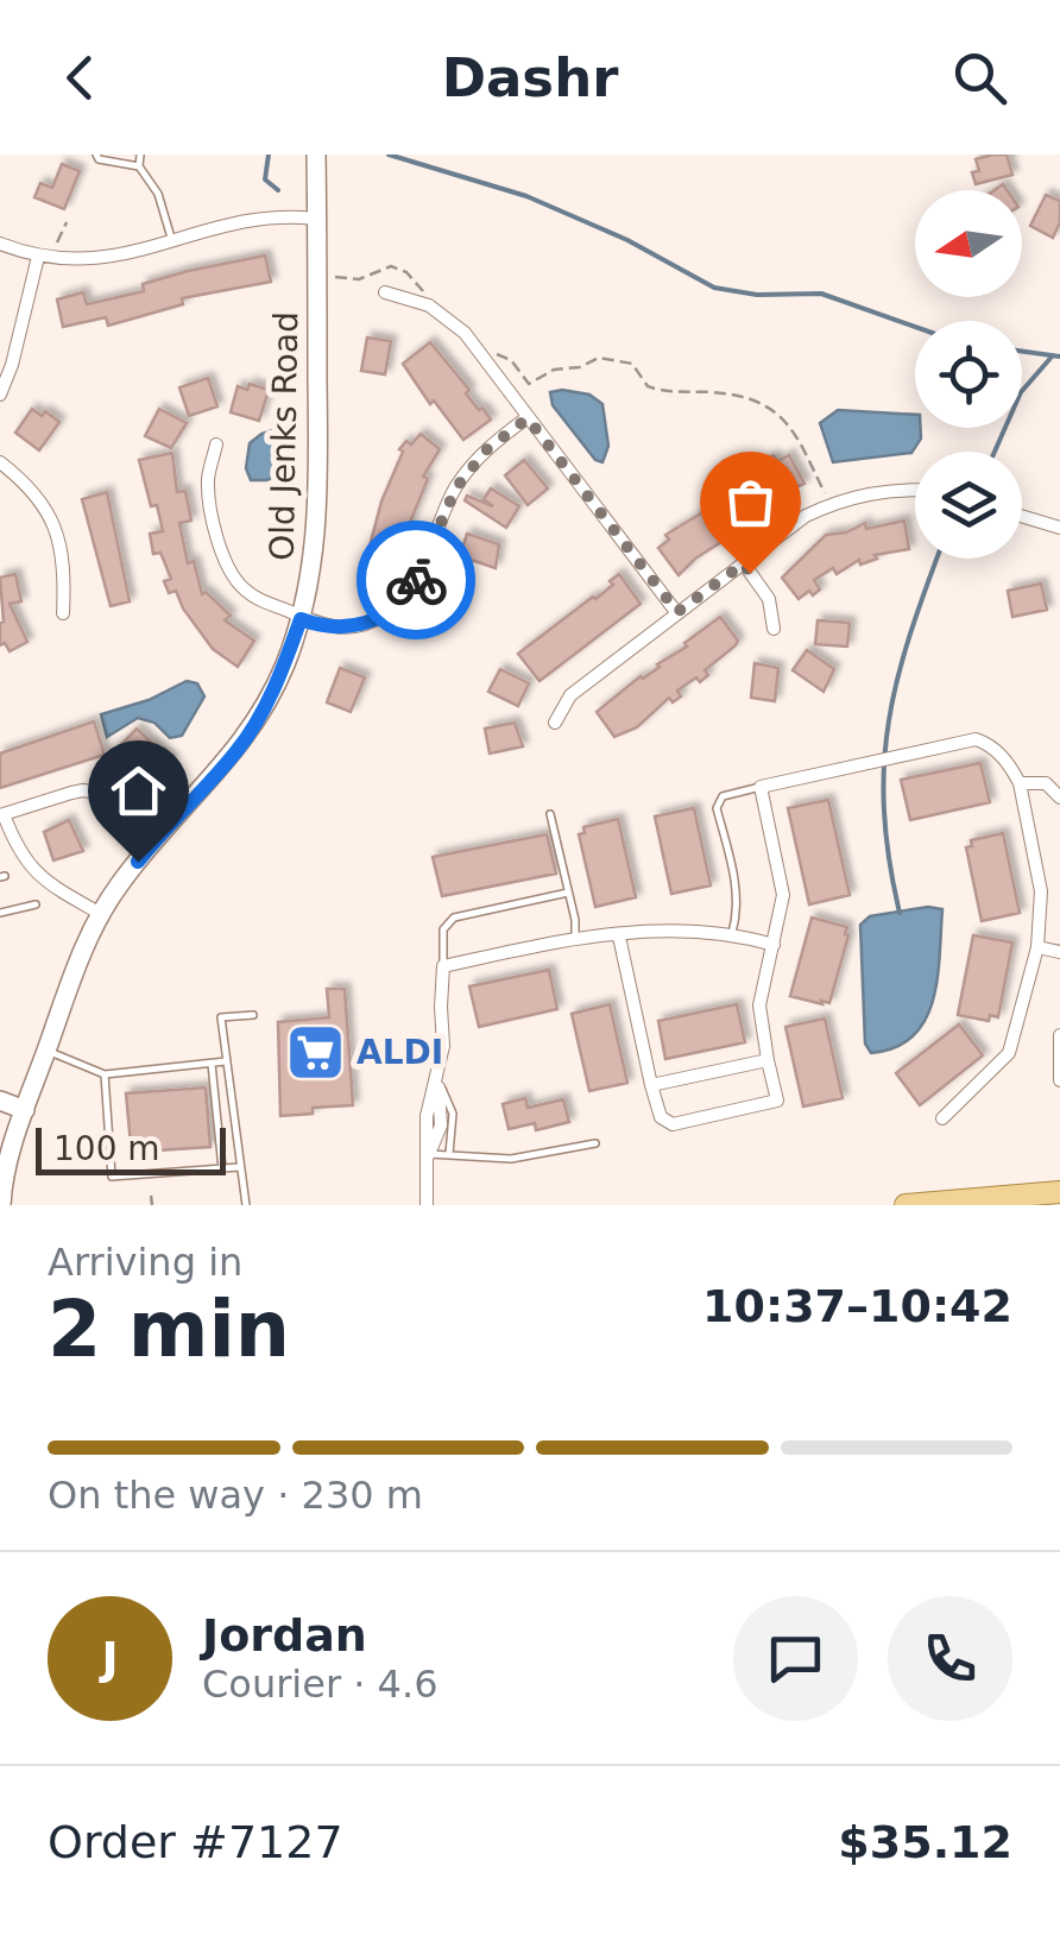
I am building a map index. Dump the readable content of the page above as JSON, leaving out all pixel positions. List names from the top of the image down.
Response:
{
  "streets": {
    "street": ["Old Jenks Road"]
  },
  "places": {
    "supermarket": ["ALDI"]
  },
  "scale_bar": "100 m",
  "north": "left",
  "page": {
    "header": "Dashr",
    "scale": "100 m",
    "heading": ["2 min", "Arriving in", "10:37–10:42"],
    "panel": [
      "Jordan",
      "Courier · 4.6",
      "Order #7127",
      "$35.12"
    ],
    "bar": "On the way · 230 m",
    "round": "J"
  }
}
